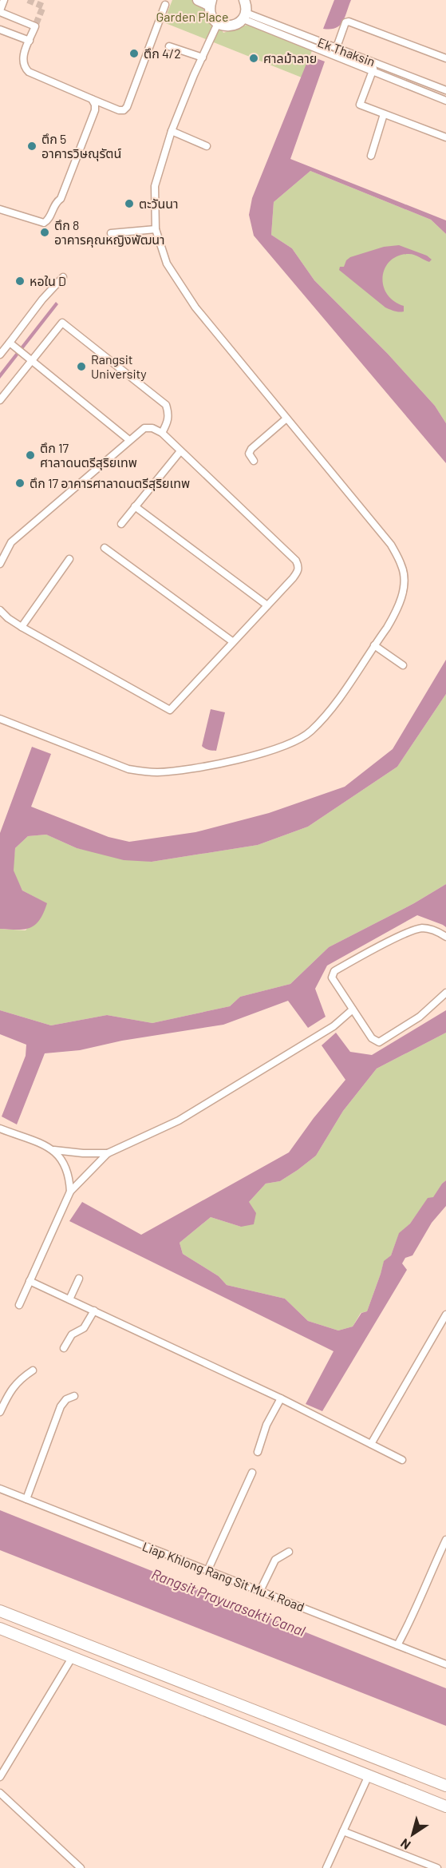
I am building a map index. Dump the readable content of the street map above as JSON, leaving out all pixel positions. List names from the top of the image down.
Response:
{
  "streets": {
    "street": ["Ek Thaksin", "Liap Khlong Rang Sit Mu 4 Road"]
  },
  "water": ["Rangsit Prayurasakti Canal"],
  "parks": ["Garden Place"],
  "places": [
    "ตึก 4/2",
    "ศาลม้าลาย",
    "ตึก 5 อาคารวิษณุรัตน์",
    "ตะวันนา",
    "ตึก 8 อาคารคุณหญิงพัฒนา",
    "หอใน D",
    "Rangsit University",
    "ตึก 17 ศาลาดนตรีสุริยเทพ",
    "ตึก 17 อาคารศาลาดนตรีสุริยเทพ"
  ],
  "north": "bottom left"
}
